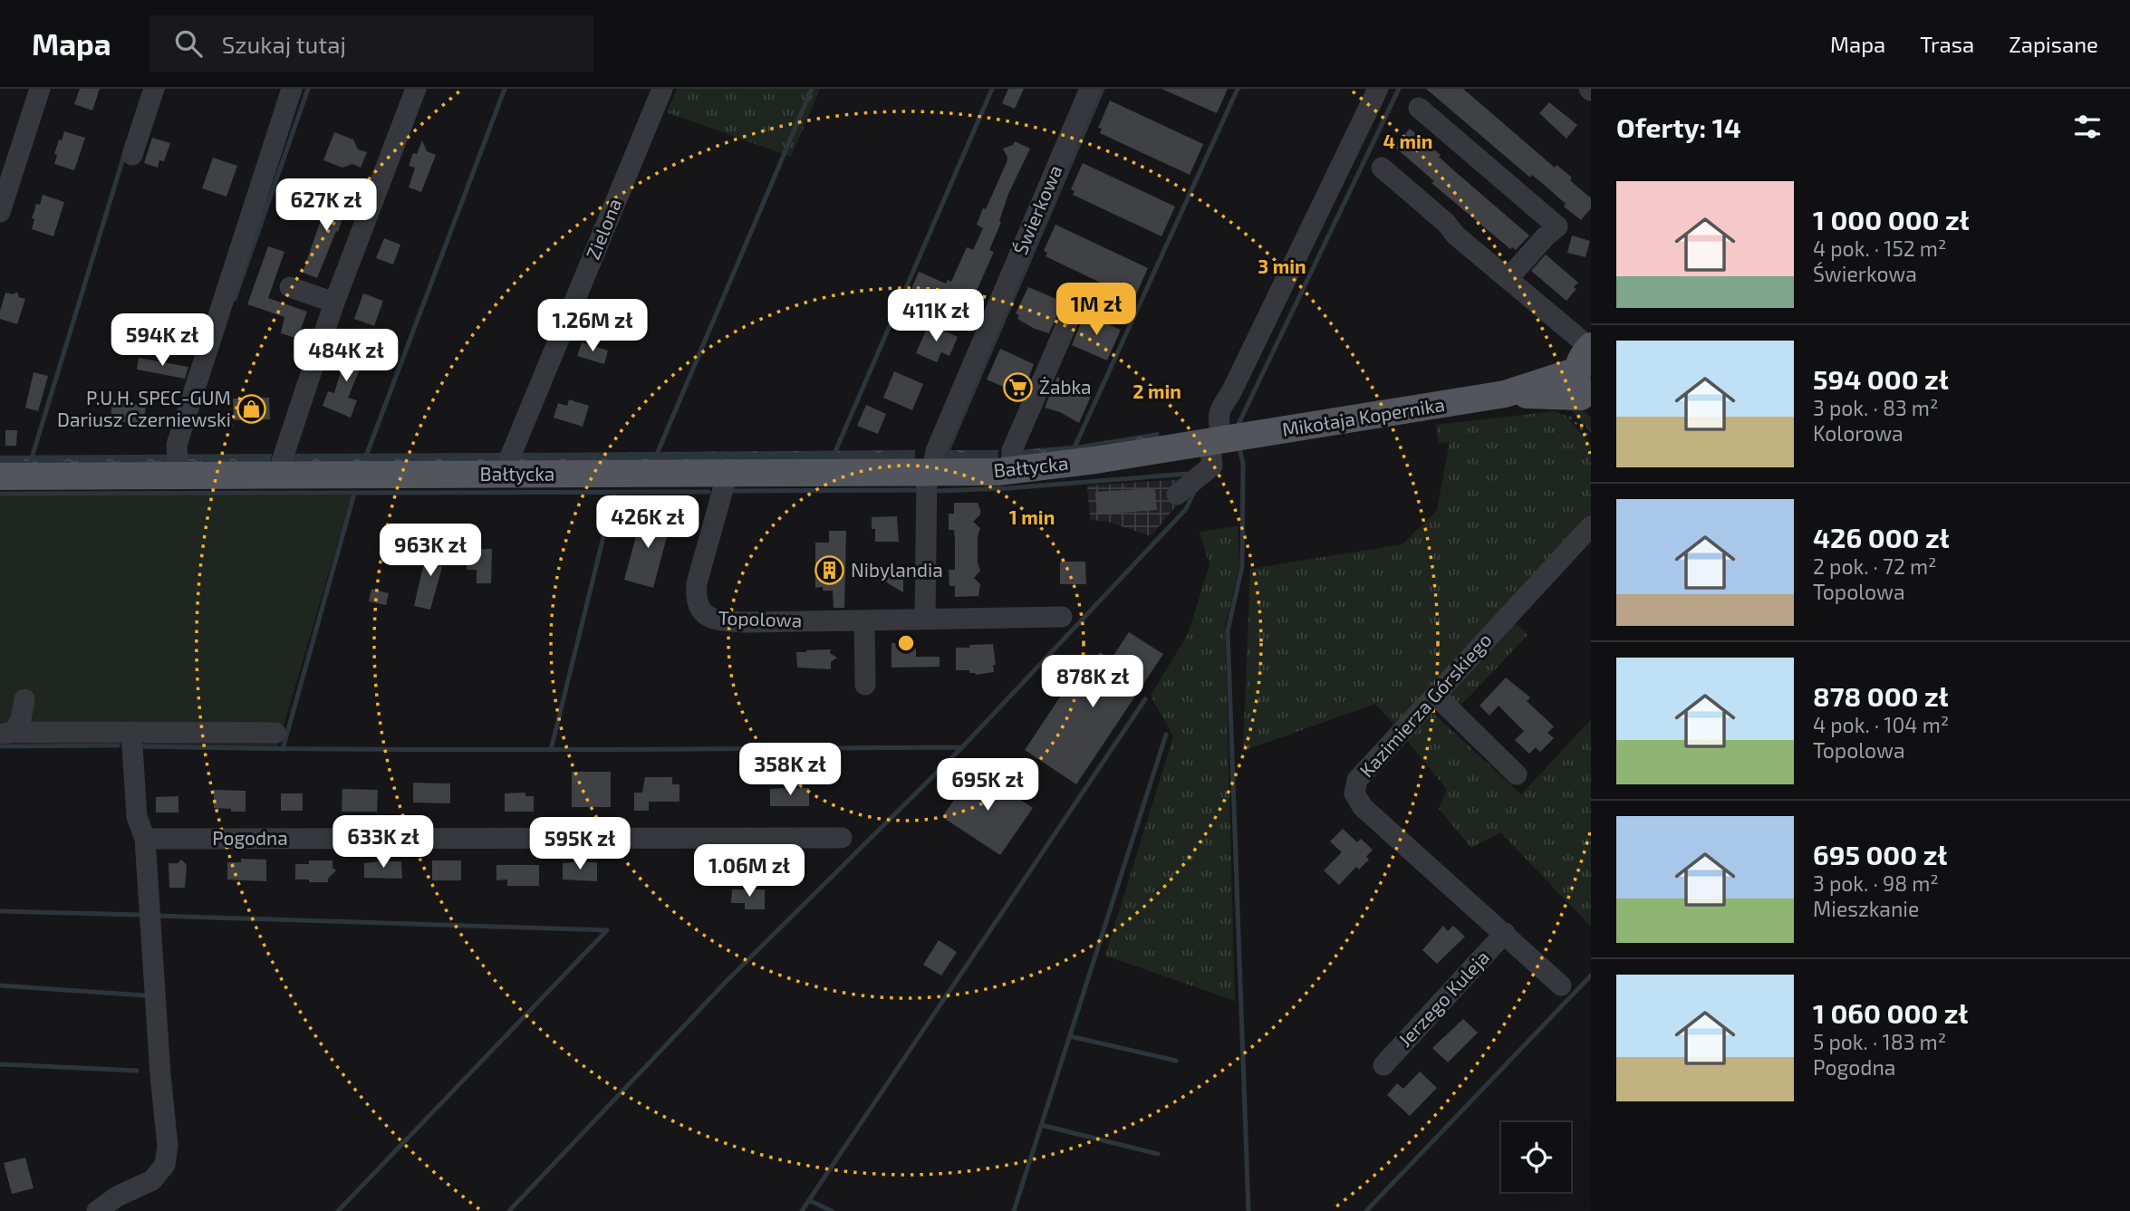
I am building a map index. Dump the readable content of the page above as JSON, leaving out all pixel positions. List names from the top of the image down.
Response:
{
  "streets": {
    "main road": ["Mikołaja Kopernika", "Bałtycka"],
    "street": [
      "Świerkowa",
      "Zielona",
      "Topolowa",
      "Kazimierza Górskiego",
      "Pogodna",
      "Jerzego Kuleja"
    ]
  },
  "crossings": [
    ["Świerkowa", "Bałtycka"],
    ["Zielona", "Bałtycka"],
    ["Mikołaja Kopernika", "Bałtycka"],
    ["Bałtycka", "Topolowa"],
    ["Kazimierza Górskiego", "Jerzego Kuleja"]
  ],
  "places": {
    "supermarket": ["Żabka"],
    "shop": ["P.U.H. SPEC-GUM Dariusz Czerniewski"],
    "building": ["Nibylandia"]
  },
  "page": {
    "header": "Mapa",
    "search": "Szukaj tutaj",
    "nav": ["Mapa", "Trasa", "Zapisane"],
    "heading": "Oferty: 14",
    "list": [
      {
        "name": "1 000 000 zł",
        "note": "4 pok. · 152 m² · Świerkowa"
      },
      {
        "name": "594 000 zł",
        "note": "3 pok. · 83 m² · Kolorowa"
      },
      {
        "name": "426 000 zł",
        "note": "2 pok. · 72 m² · Topolowa"
      },
      {
        "name": "878 000 zł",
        "note": "4 pok. · 104 m² · Topolowa"
      },
      {
        "name": "695 000 zł",
        "note": "3 pok. · 98 m² · Mieszkanie"
      },
      {
        "name": "1 060 000 zł",
        "note": "5 pok. · 183 m² · Pogodna"
      }
    ],
    "price": [
      "627K zł",
      "1M zł",
      "411K zł",
      "1.26M zł",
      "594K zł",
      "484K zł",
      "426K zł",
      "963K zł",
      "878K zł",
      "358K zł",
      "695K zł",
      "633K zł",
      "595K zł",
      "1.06M zł"
    ]
  },
  "rings": [
    "4 min",
    "3 min",
    "2 min",
    "1 min"
  ]
}
